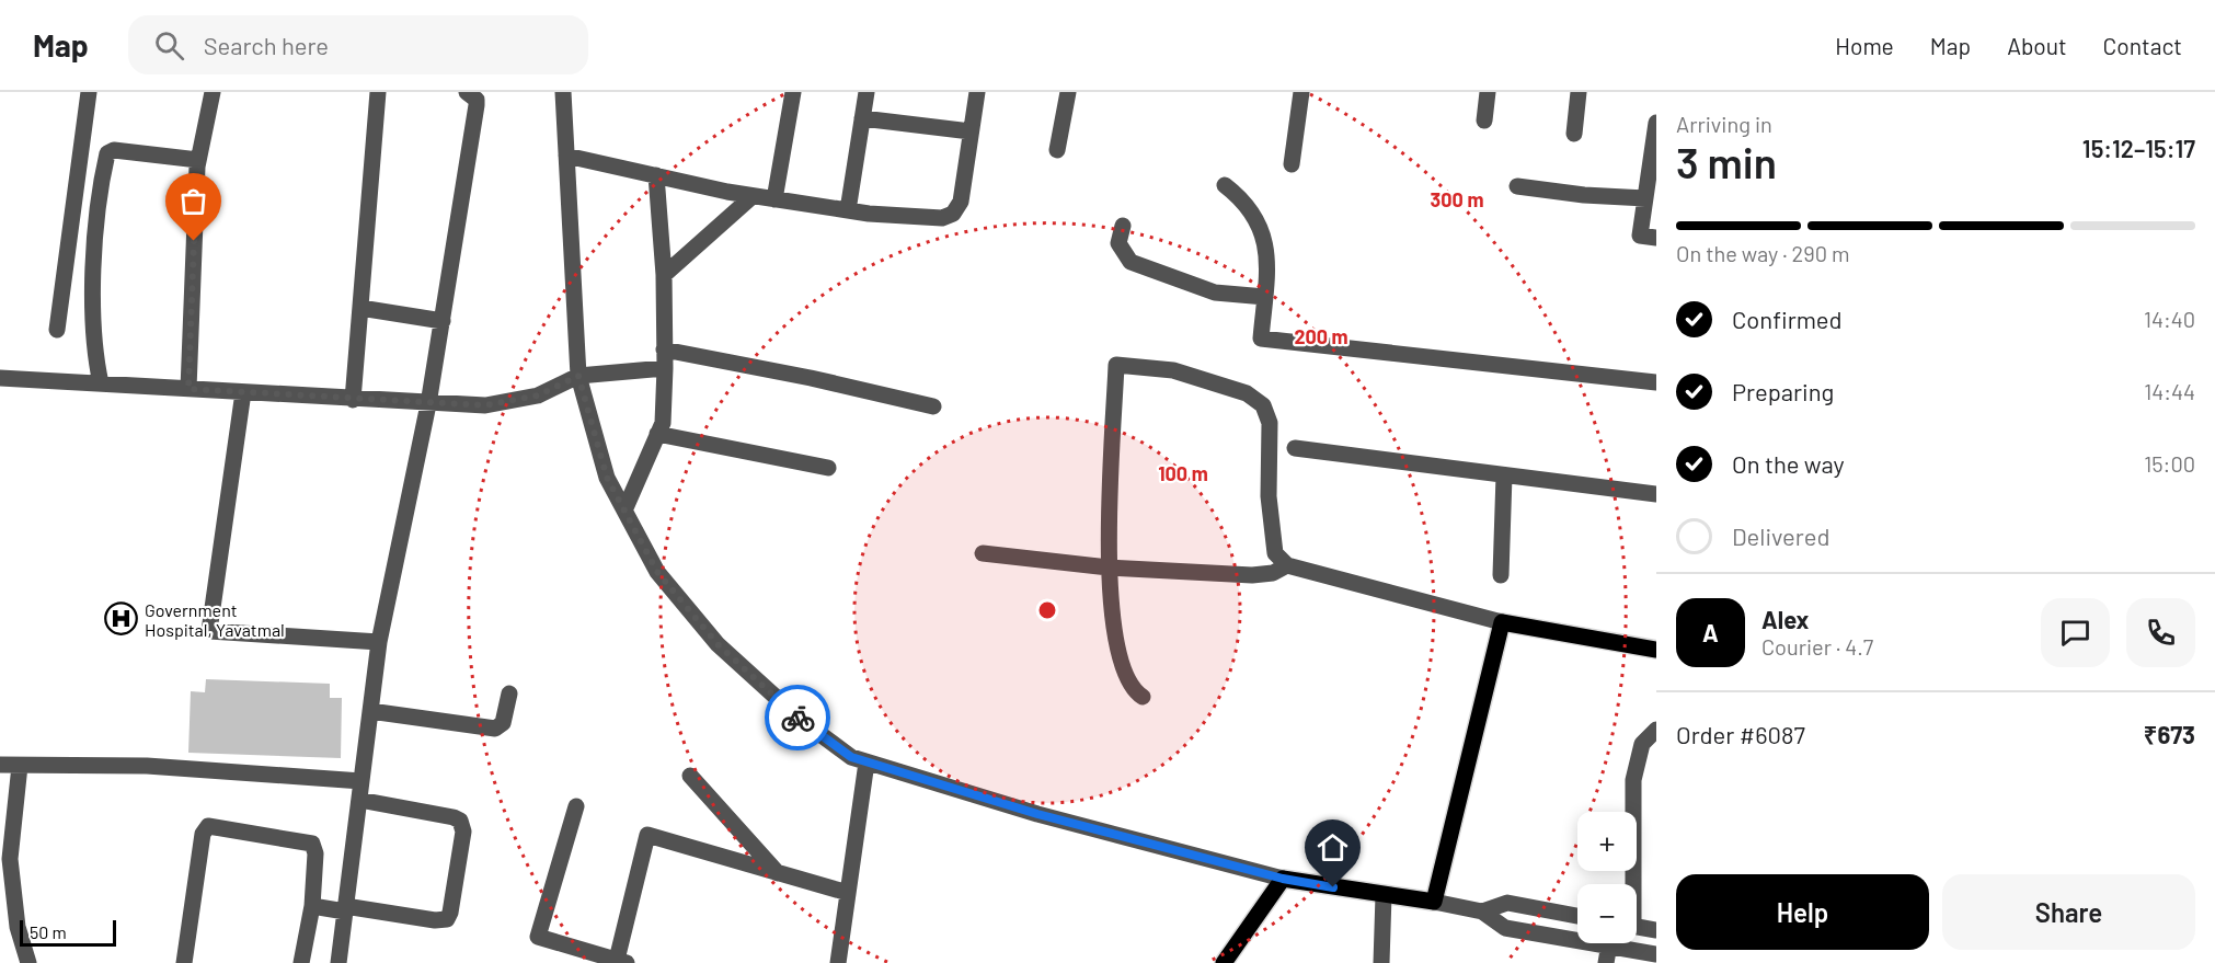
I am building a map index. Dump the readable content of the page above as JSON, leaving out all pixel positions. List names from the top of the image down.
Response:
{
  "places": {
    "hospital": ["Government Hospital, Yavatmal"]
  },
  "scale_bar": "50 m",
  "page": {
    "header": "Map",
    "search": "Search here",
    "nav": [
      "Home",
      "Map",
      "About",
      "Contact"
    ],
    "heading": ["3 min", "Arriving in", "15:12–15:17"],
    "panel": [
      "Alex",
      "Courier · 4.7",
      "Order #6087",
      "₹673"
    ],
    "bar": "On the way · 290 m",
    "list": [
      ["Confirmed", "14:40"],
      ["Preparing", "14:44"],
      ["On the way", "15:00"],
      "Delivered"
    ],
    "round": "A",
    "map_buttons": ["+", "−"],
    "buttons": ["Help", "Share"],
    "scale": "50 m"
  },
  "rings": ["300 m", "200 m", "100 m"]
}
